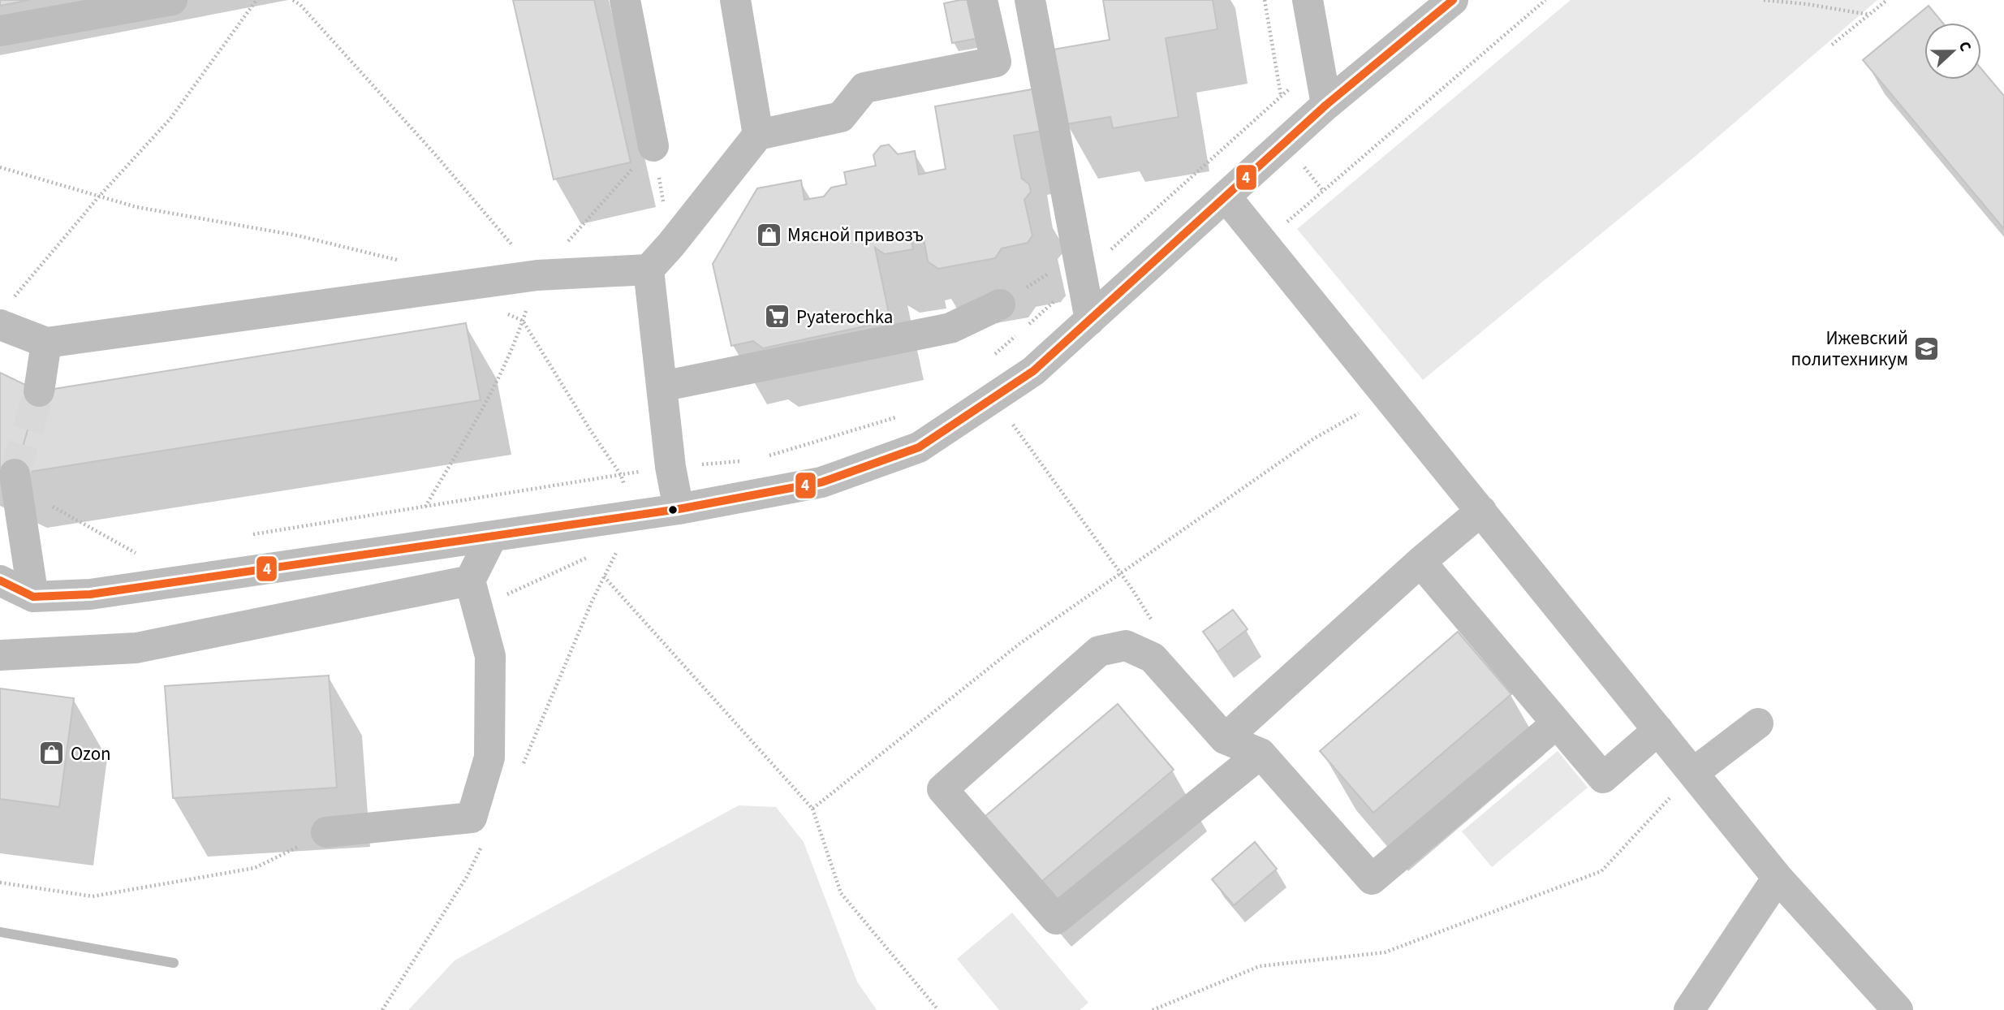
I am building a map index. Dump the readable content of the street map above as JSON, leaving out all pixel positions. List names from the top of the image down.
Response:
{
  "places": {
    "shop": ["Мясной привозъ", "Ozon"],
    "supermarket": ["Pyaterochka"],
    "school or university": ["Ижевский политехникум"]
  },
  "lines": ["transit line 4"],
  "north": "right"
}
